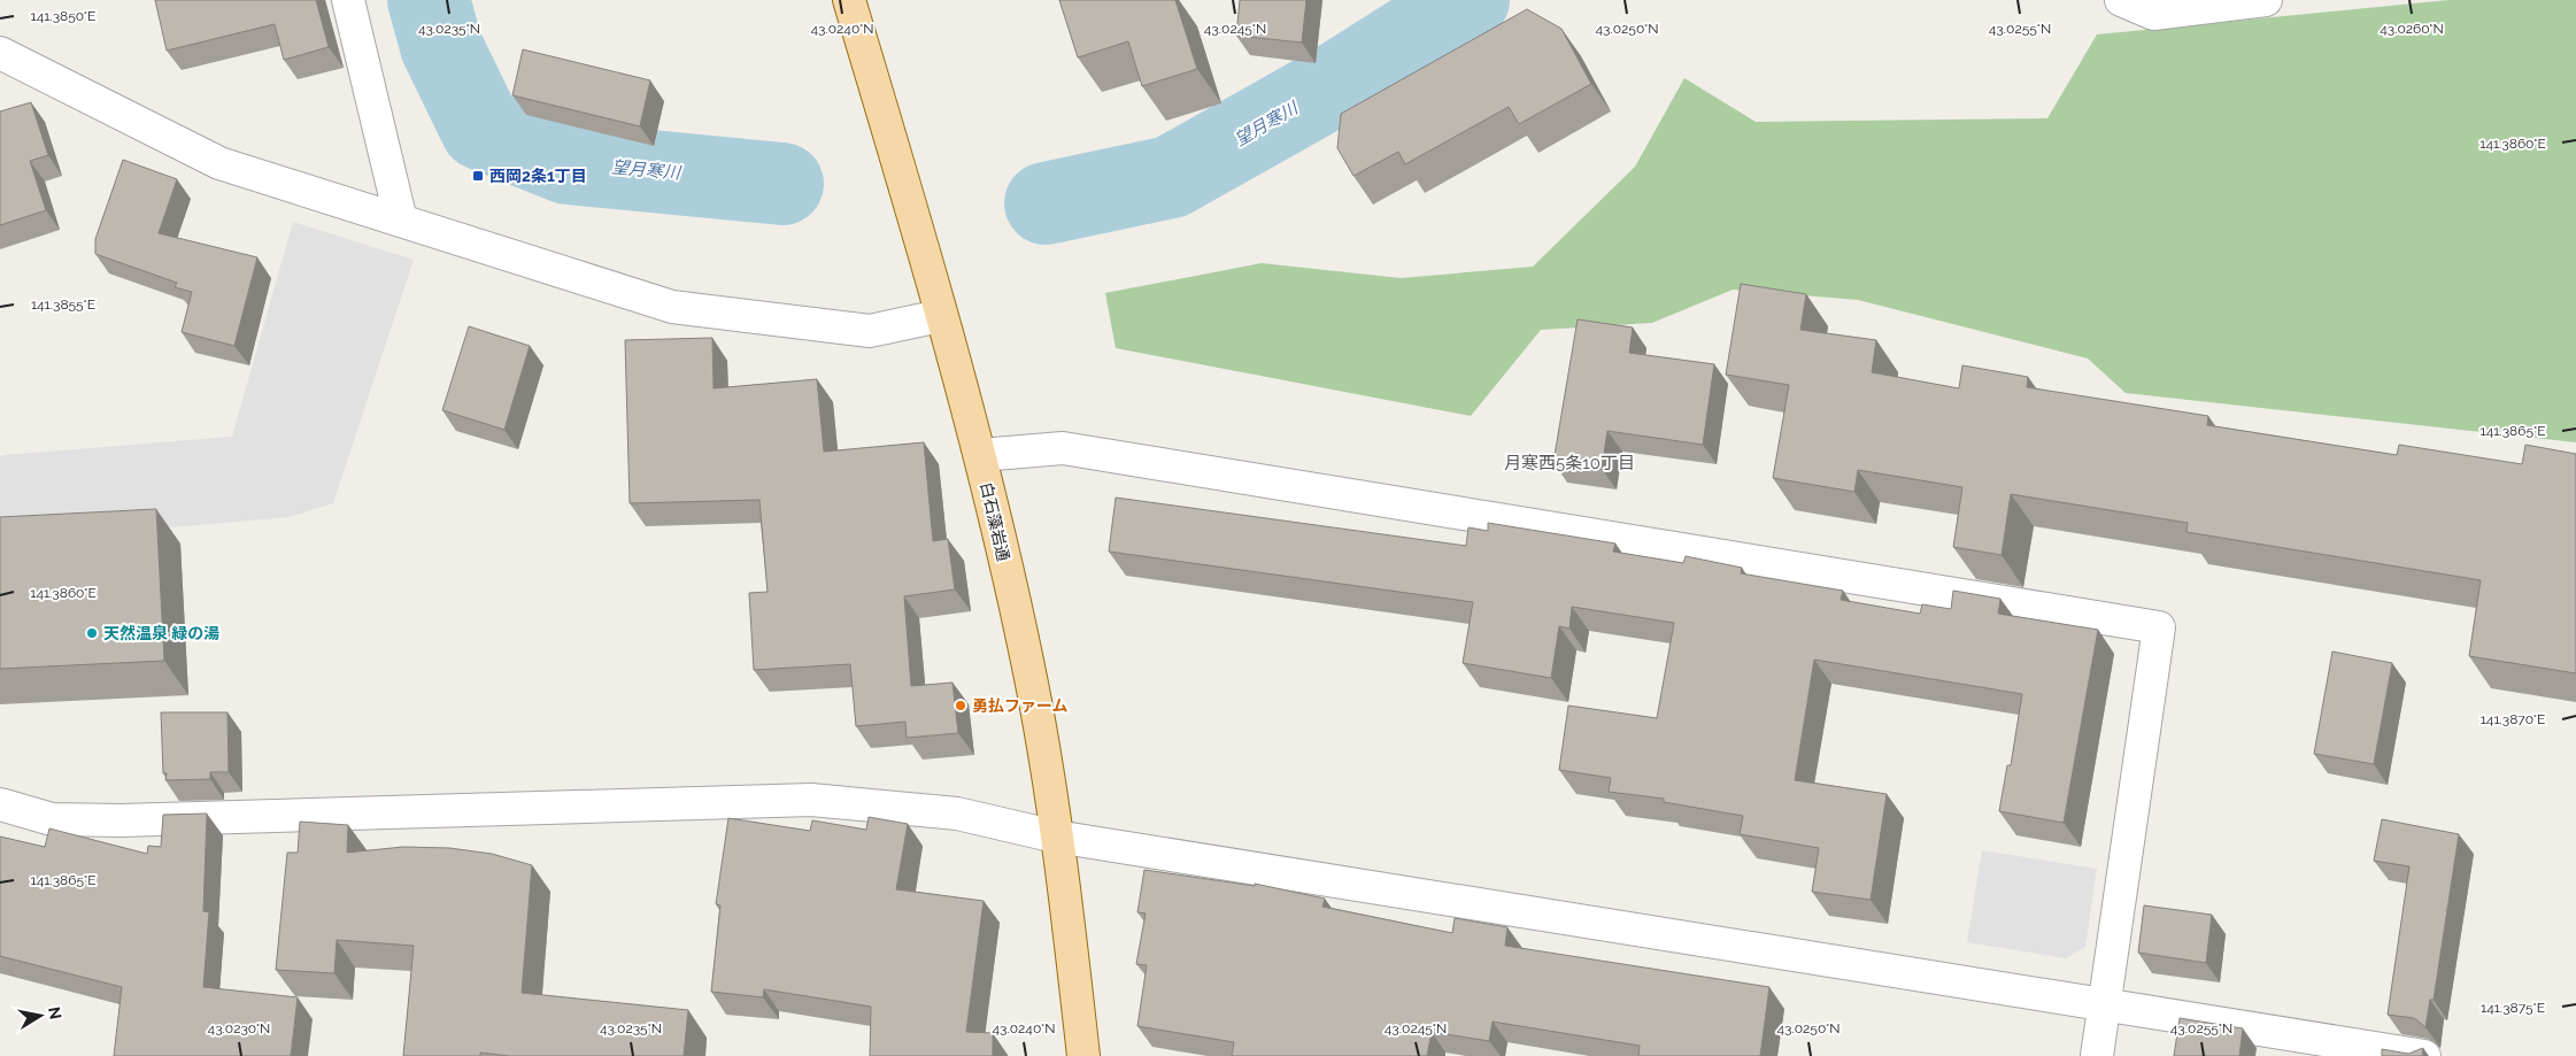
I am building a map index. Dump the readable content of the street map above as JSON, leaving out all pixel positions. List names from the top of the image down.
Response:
{
  "streets": {
    "main road": ["白石藻岩通"]
  },
  "districts": ["月寒西5条10丁目"],
  "water": ["望月寒川"],
  "places": {
    "transit": ["西岡2条1丁目"],
    "other": ["天然温泉 緑の湯", "勇払ファーム"]
  },
  "north": "right",
  "coordinates": [
    "141.3850°E",
    "43.0235°N",
    "43.0240°N",
    "43.0245°N",
    "43.0250°N",
    "43.0255°N",
    "43.0260°N",
    "141.3860°E",
    "141.3855°E",
    "141.3865°E",
    "141.3870°E",
    "141.3875°E",
    "43.0230°N"
  ]
}
